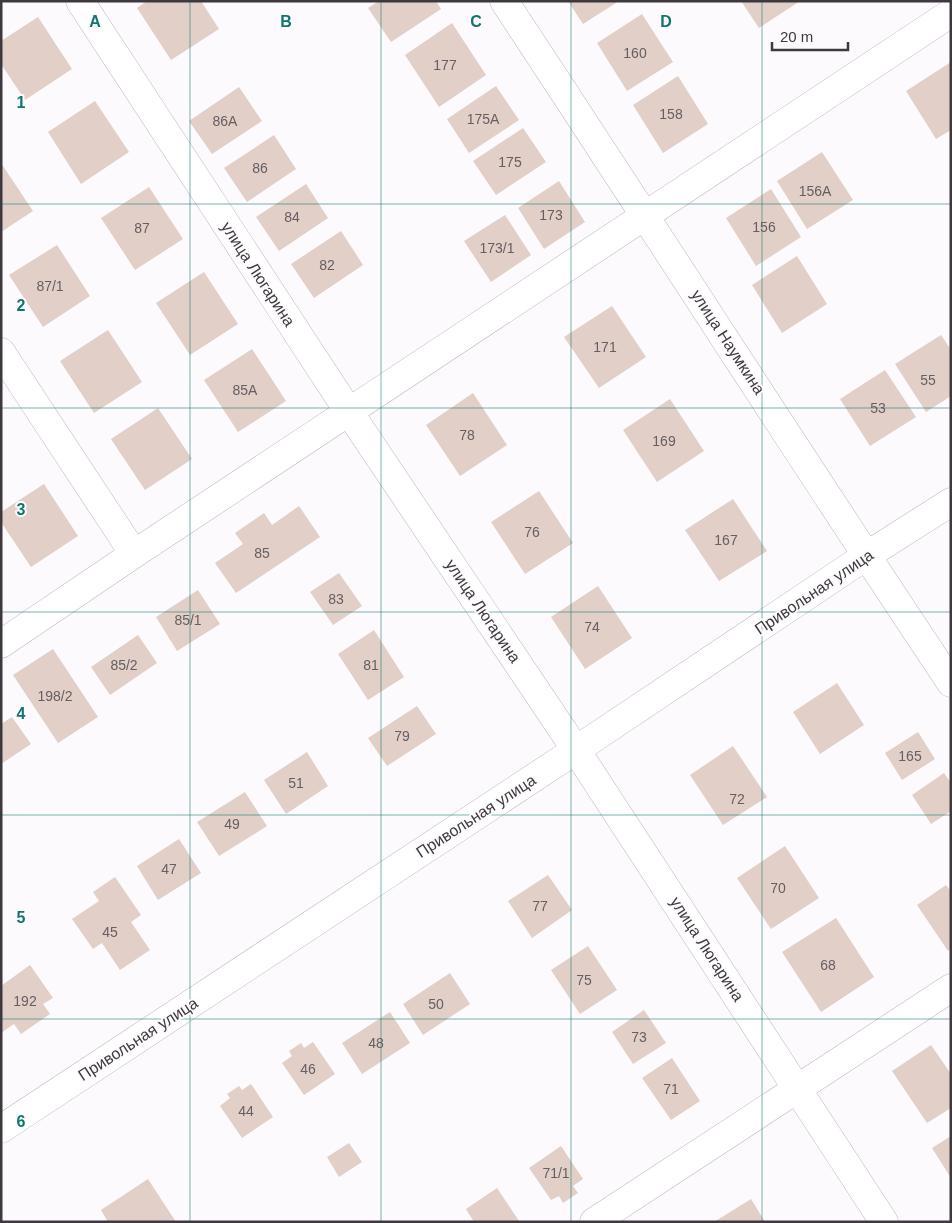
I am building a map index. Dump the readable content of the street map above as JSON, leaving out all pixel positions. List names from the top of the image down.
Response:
{
  "streets": {
    "street": ["улица Люгарина", "улица Наумкина", "Привольная улица"]
  },
  "crossings": [
    ["улица Люгарина", "Привольная улица"],
    ["улица Наумкина", "Привольная улица"]
  ],
  "house_numbers": [
    "160",
    "177",
    "158",
    "175А",
    "86А",
    "175",
    "86",
    "156А",
    "173",
    "84",
    "156",
    "87",
    "173/1",
    "82",
    "87/1",
    "171",
    "55",
    "85А",
    "53",
    "78",
    "169",
    "76",
    "167",
    "85",
    "83",
    "85/1",
    "74",
    "85/2",
    "81",
    "198/2",
    "79",
    "165",
    "51",
    "72",
    "49",
    "47",
    "70",
    "77",
    "45",
    "68",
    "75",
    "192",
    "50",
    "73",
    "48",
    "46",
    "71",
    "44",
    "71/1"
  ],
  "scale_bar": "20 m",
  "grid": {
    "columns": [
      "A",
      "B",
      "C",
      "D"
    ],
    "rows": [
      "1",
      "2",
      "3",
      "4",
      "5",
      "6"
    ]
  }
}
